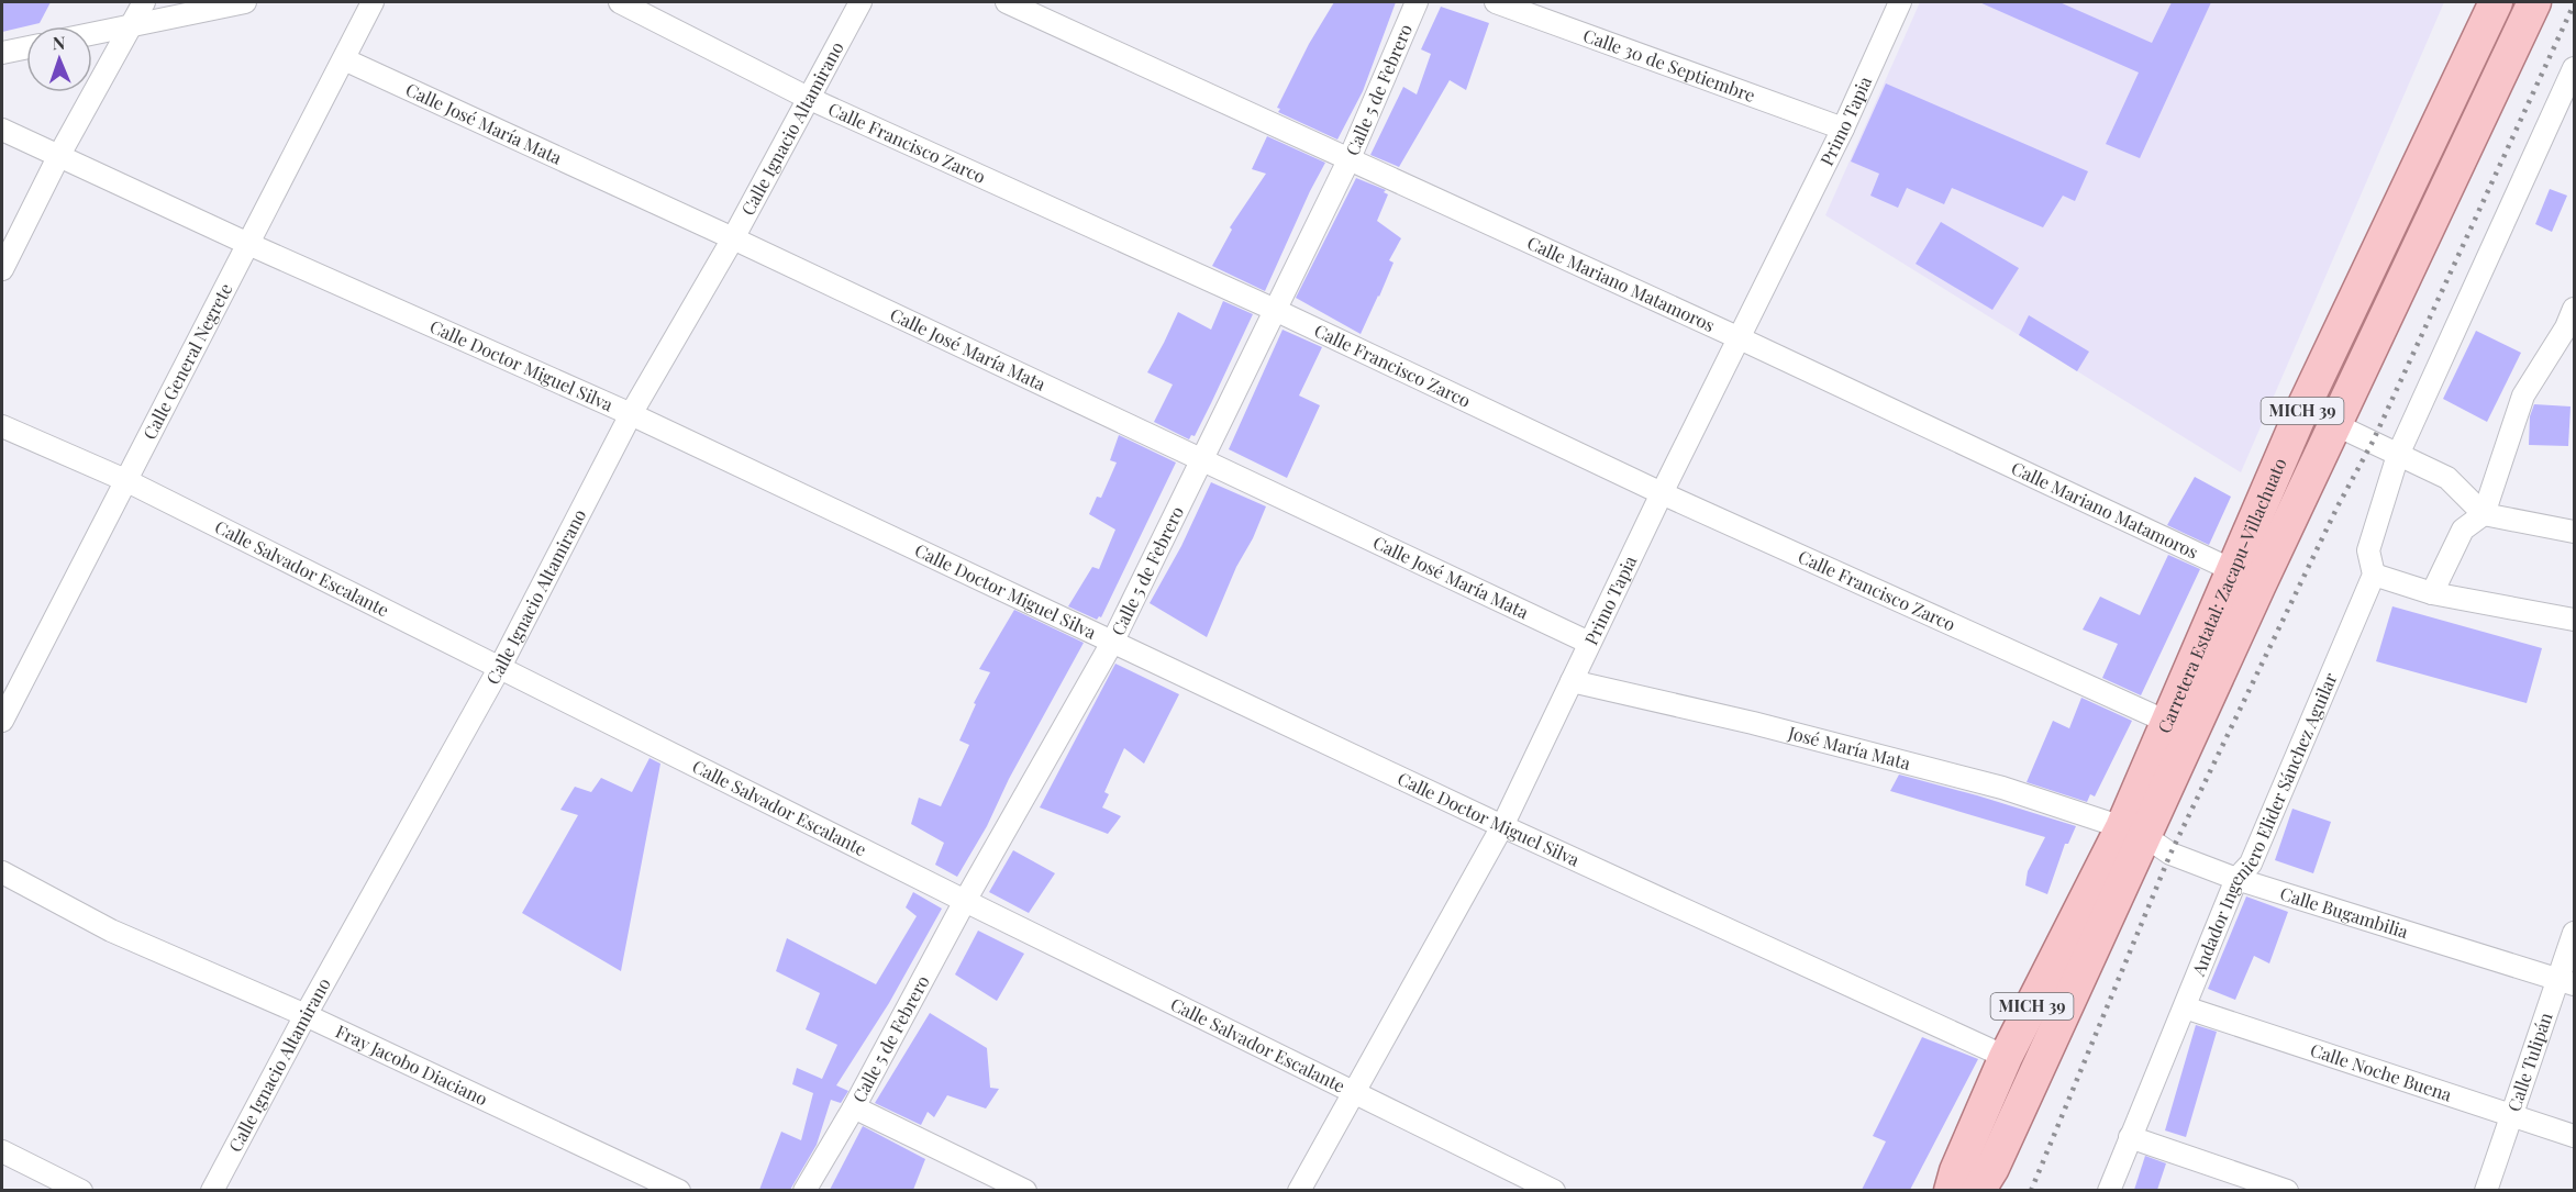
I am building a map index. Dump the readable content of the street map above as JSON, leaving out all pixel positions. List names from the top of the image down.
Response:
{
  "streets": {
    "main road": ["MICH 39", "Carretera Estatal: Zacapu-Villachuato"],
    "street": [
      "Calle 30 de Septiembre",
      "Calle 5 de Febrero",
      "Primo Tapia",
      "Calle José María Mata",
      "Calle Ignacio Altamirano",
      "Calle Francisco Zarco",
      "Calle Mariano Matamoros",
      "Calle General Negrete",
      "Calle Doctor Miguel Silva",
      "Calle Salvador Escalante",
      "José María Mata",
      "Andador Ingeniero Elider Sánchez Aguilar",
      "Calle Bugambilia",
      "Calle Tulipán",
      "Fray Jacobo Diaciano",
      "Calle Noche Buena"
    ]
  },
  "crossings": [
    ["Calle 30 de Septiembre", "Primo Tapia"],
    ["Calle 5 de Febrero", "Calle José María Mata"],
    ["Calle 5 de Febrero", "Calle Francisco Zarco"],
    ["Calle 5 de Febrero", "Calle Mariano Matamoros"],
    ["Calle 5 de Febrero", "Calle Doctor Miguel Silva"],
    ["Calle 5 de Febrero", "Calle Salvador Escalante"],
    ["Primo Tapia", "Calle José María Mata"],
    ["Primo Tapia", "Calle Francisco Zarco"],
    ["Primo Tapia", "Calle Mariano Matamoros"],
    ["Primo Tapia", "Calle Doctor Miguel Silva"],
    ["Primo Tapia", "Calle Salvador Escalante"],
    ["Primo Tapia", "José María Mata"],
    ["Calle José María Mata", "Calle Ignacio Altamirano"],
    ["Calle José María Mata", "Calle General Negrete"],
    ["Calle Ignacio Altamirano", "Calle Francisco Zarco"],
    ["Calle Ignacio Altamirano", "Calle Doctor Miguel Silva"],
    ["Calle Ignacio Altamirano", "Calle Salvador Escalante"],
    ["Calle Ignacio Altamirano", "Fray Jacobo Diaciano"],
    ["Calle Francisco Zarco", "Carretera Estatal: Zacapu-Villachuato"],
    ["Calle Mariano Matamoros", "MICH 39"],
    ["Calle Mariano Matamoros", "Carretera Estatal: Zacapu-Villachuato"],
    ["Calle General Negrete", "Calle Doctor Miguel Silva"],
    ["Calle General Negrete", "Calle Salvador Escalante"],
    ["Calle Doctor Miguel Silva", "Carretera Estatal: Zacapu-Villachuato"],
    ["MICH 39", "Carretera Estatal: Zacapu-Villachuato"],
    ["MICH 39", "José María Mata"],
    ["MICH 39", "Calle Bugambilia"],
    ["Carretera Estatal: Zacapu-Villachuato", "José María Mata"],
    ["Carretera Estatal: Zacapu-Villachuato", "Calle Bugambilia"],
    ["José María Mata", "Calle Bugambilia"],
    ["Andador Ingeniero Elider Sánchez Aguilar", "Calle Bugambilia"],
    ["Andador Ingeniero Elider Sánchez Aguilar", "Calle Noche Buena"],
    ["Calle Bugambilia", "Calle Tulipán"],
    ["Calle Tulipán", "Calle Noche Buena"]
  ],
  "north": "top"
}
